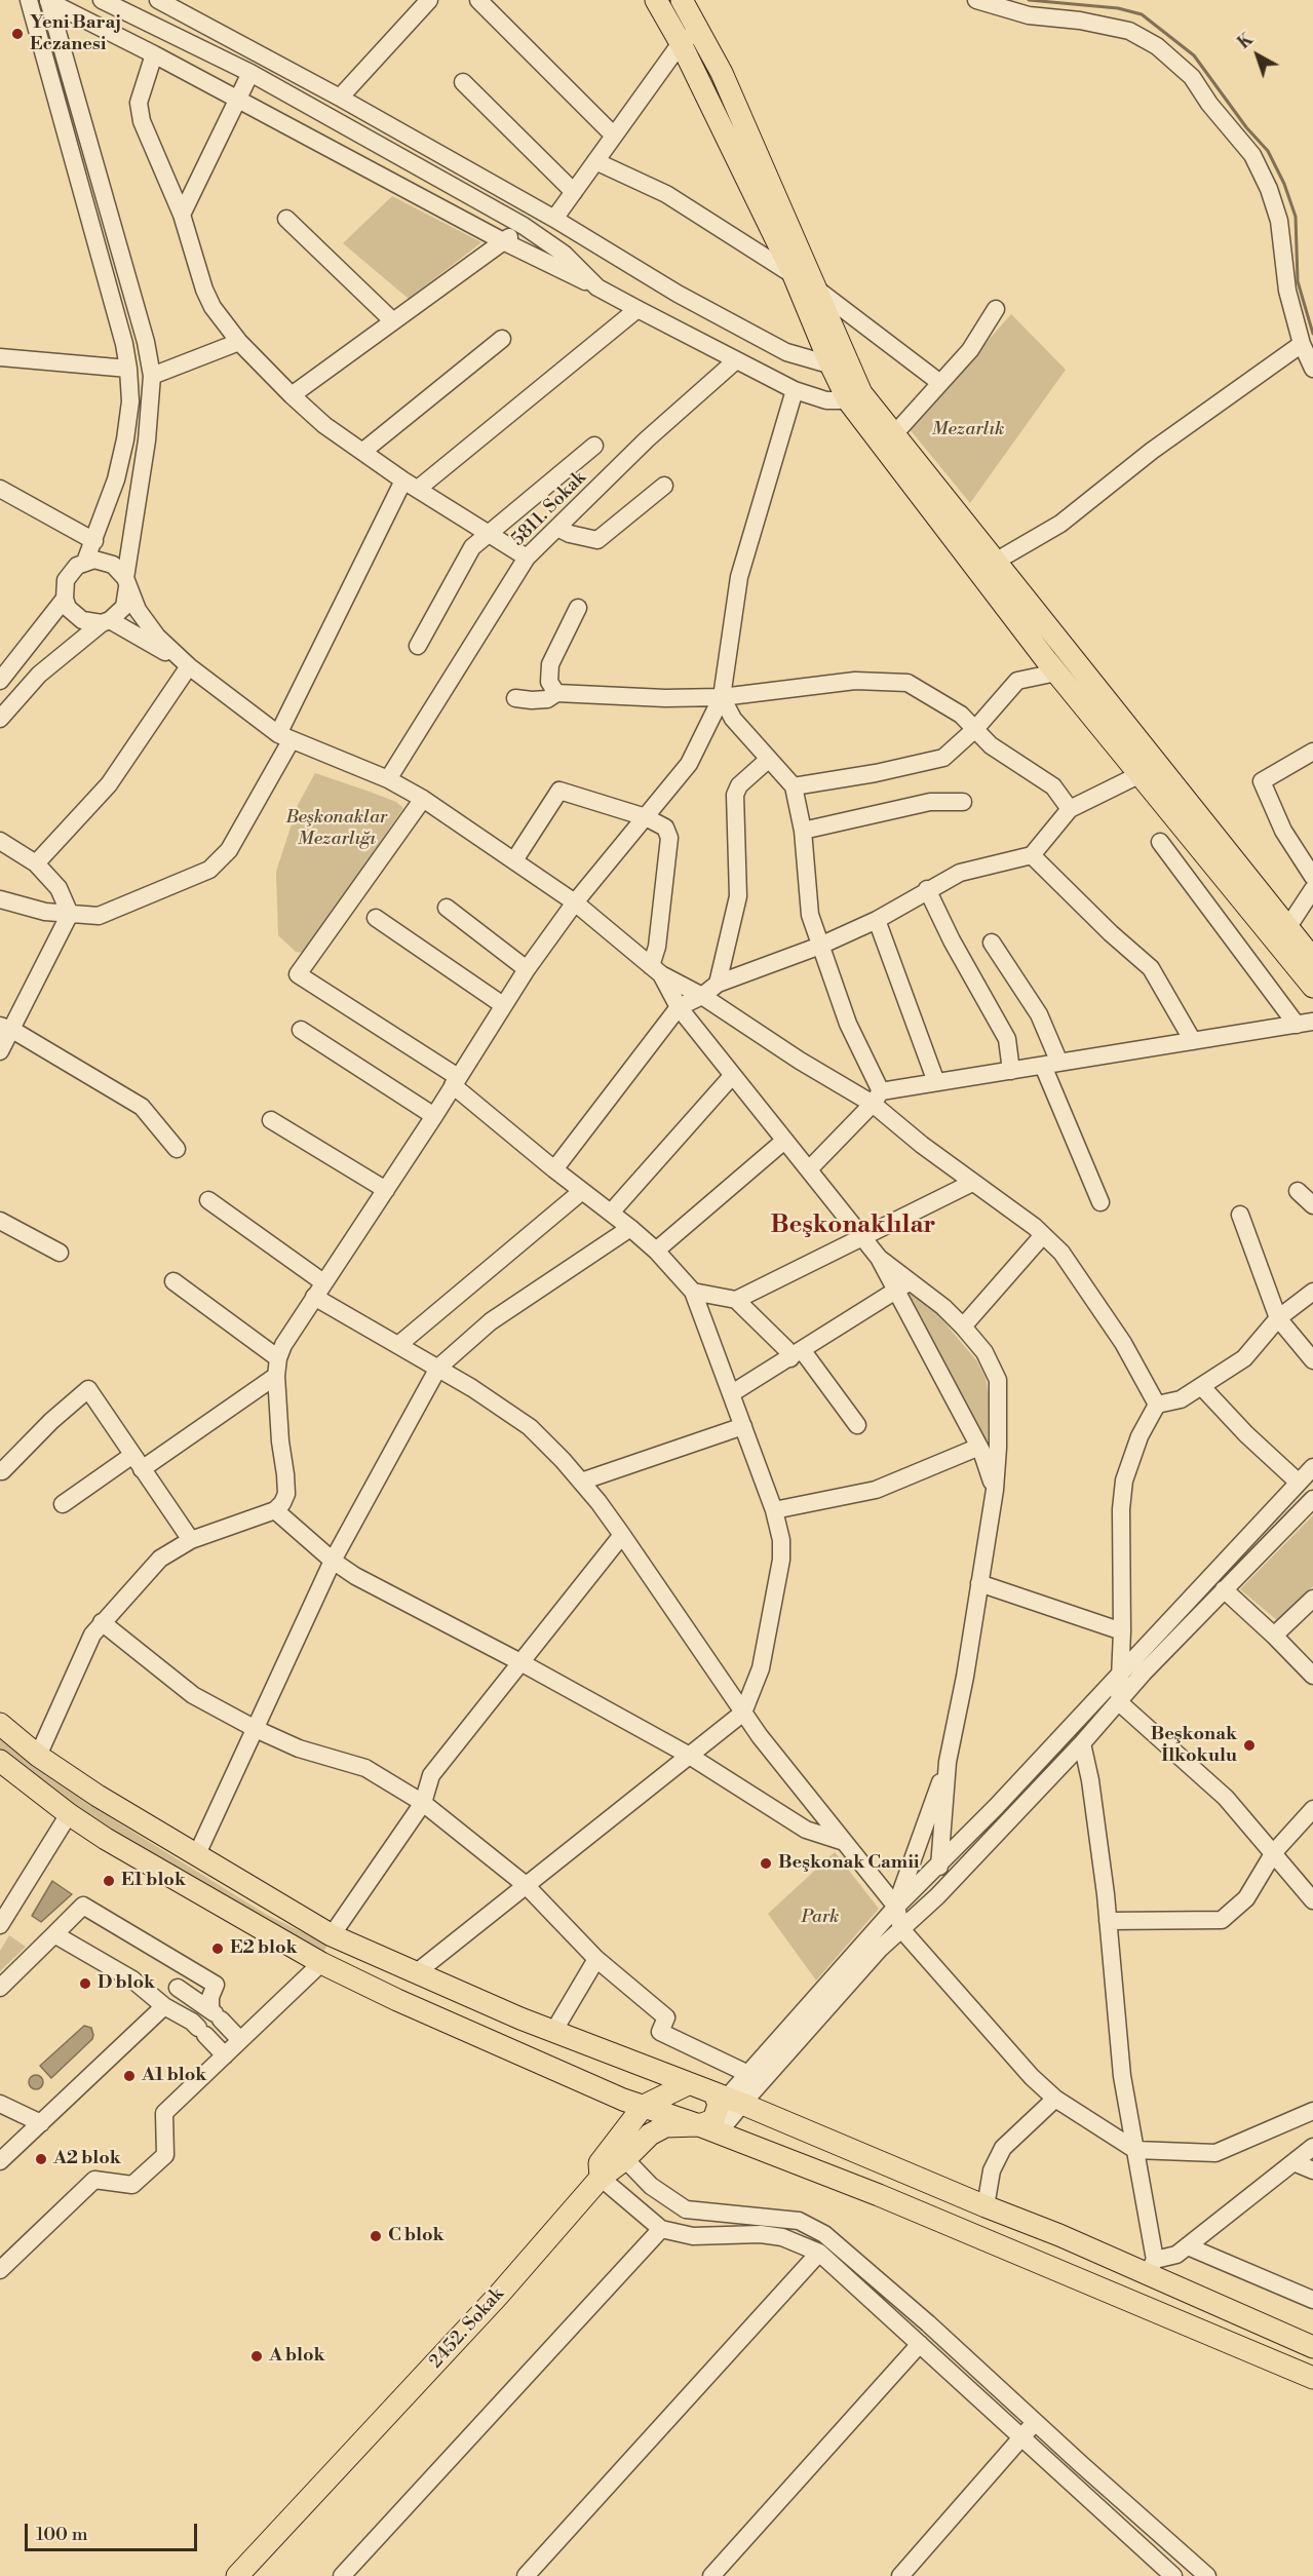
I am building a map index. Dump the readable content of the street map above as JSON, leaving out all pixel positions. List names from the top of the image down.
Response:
{
  "streets": {
    "main road": ["2452. Sokak"],
    "street": ["5811. Sokak"]
  },
  "districts": ["Beşkonaklılar"],
  "parks": ["Mezarlık", "Beşkonaklar Mezarlığı", "Park"],
  "places": [
    "Yeni Baraj Eczanesi",
    "Beşkonak İlkokulu",
    "Beşkonak Camii",
    "E1 blok",
    "E2 blok",
    "D blok",
    "A1 blok",
    "A2 blok",
    "C blok",
    "A blok"
  ],
  "scale_bar": "100 m",
  "north": "top left"
}
